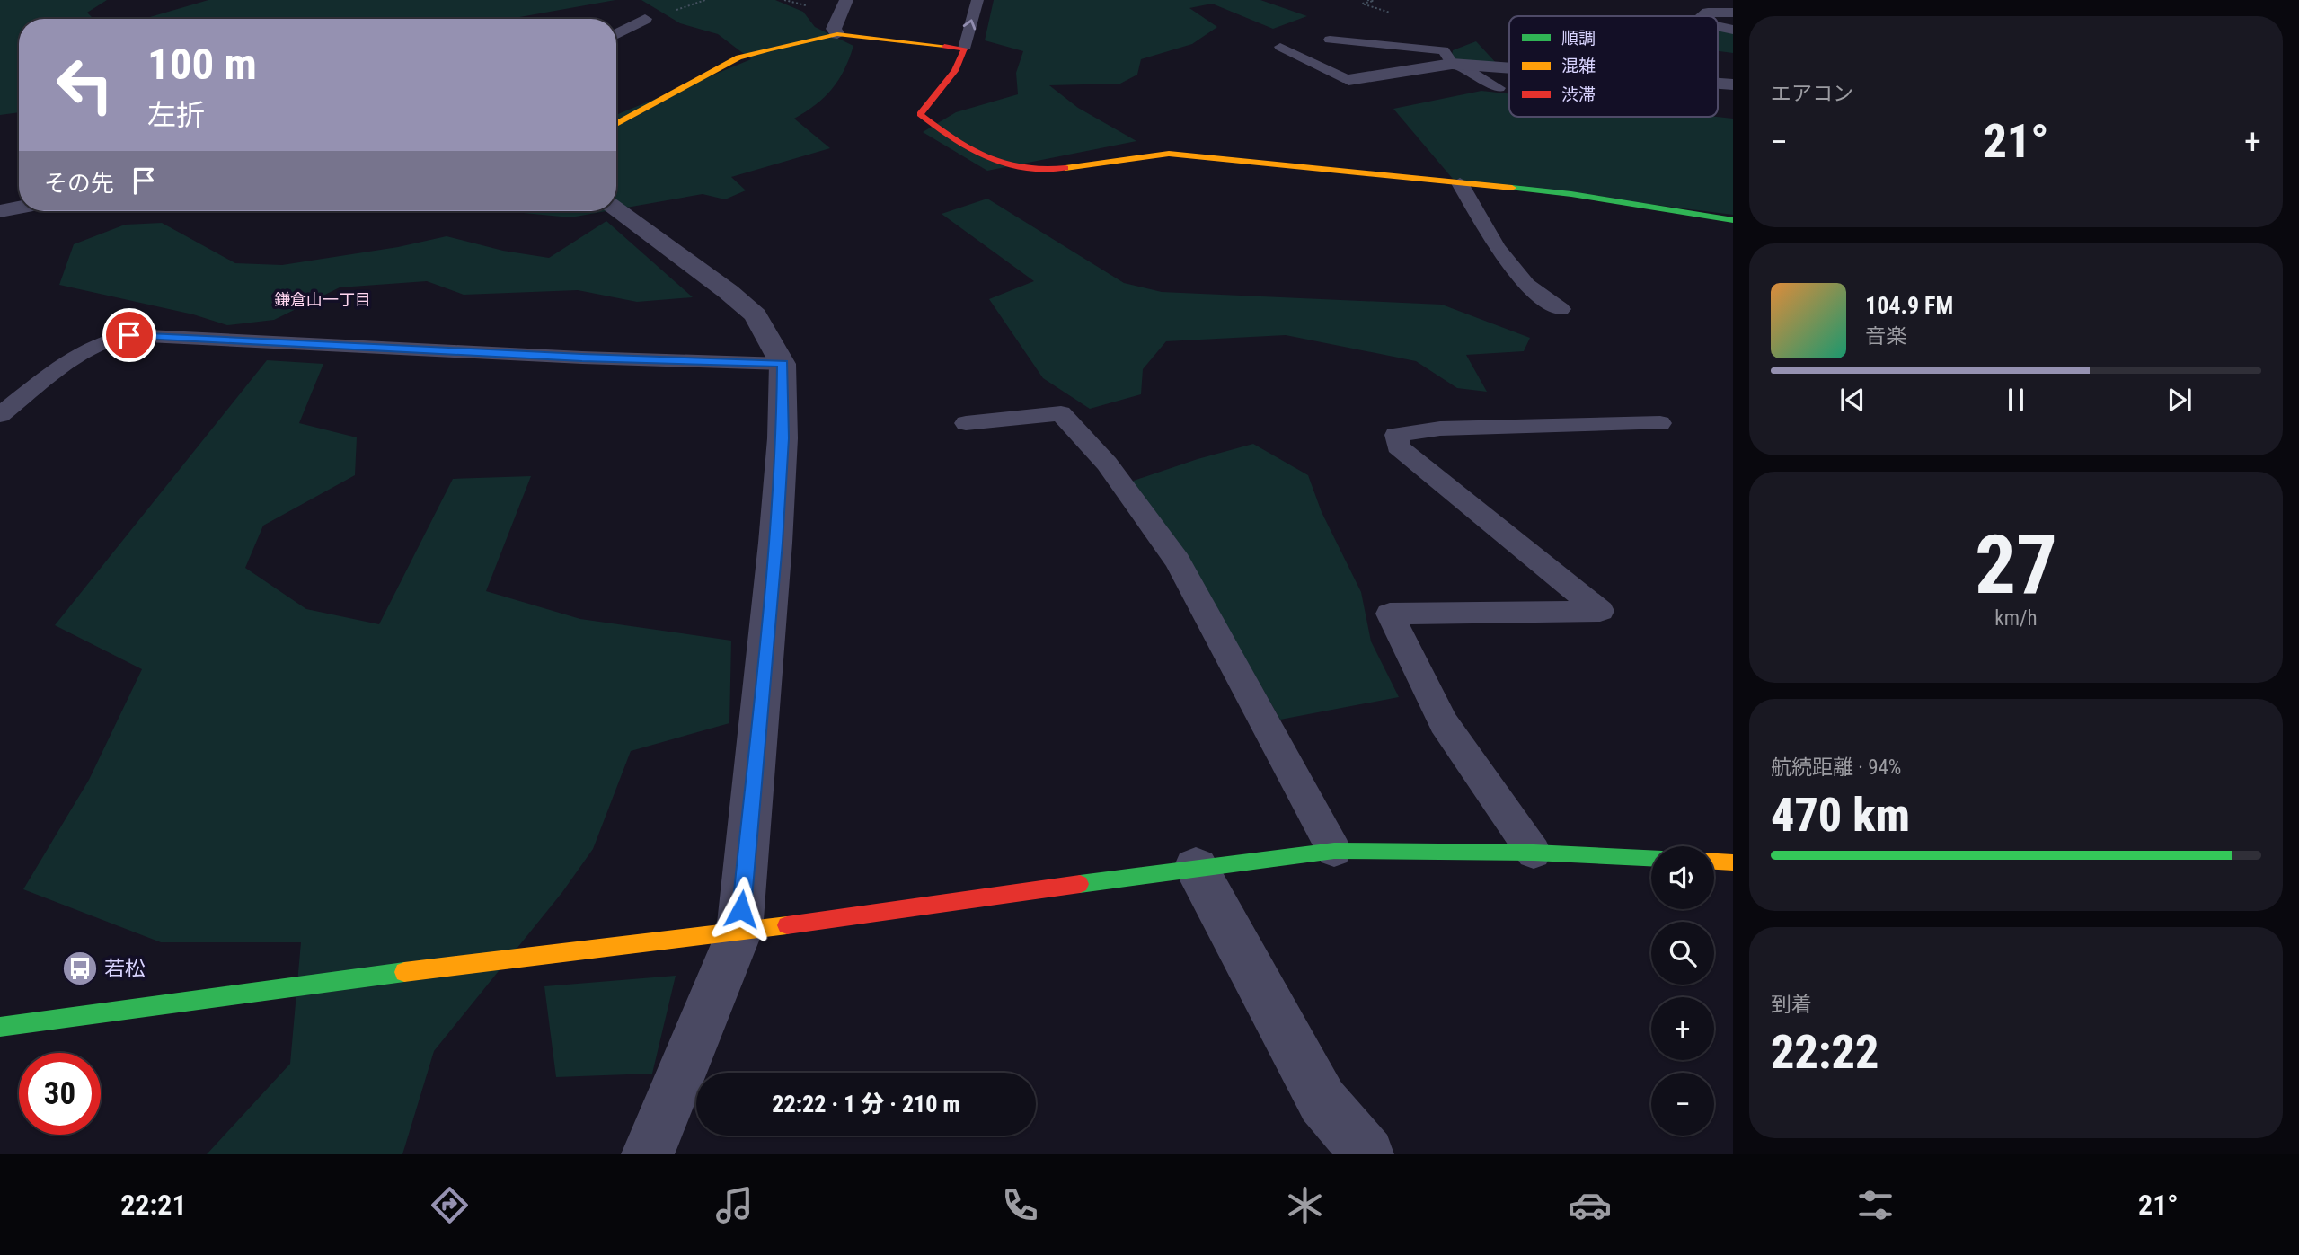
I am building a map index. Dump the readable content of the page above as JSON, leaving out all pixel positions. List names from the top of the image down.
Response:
{
  "districts": ["鎌倉山一丁目"],
  "places": {
    "bus stop": ["若松"]
  },
  "legend": ["順調", "混雑", "渋滞"],
  "page": {
    "tile": [
      "エアコン",
      ["27", "km/h"],
      ["航続距離 · 94%", "470 km"],
      ["到着", "22:22"]
    ],
    "turn": ["100 m", "左折"],
    "heat": ["−", "21°", "+"],
    "then": "その先",
    "song": ["104.9 FM", "音楽"],
    "map_buttons": ["+", "−"],
    "limit": "30",
    "trip": "22:22 · 1 分 · 210 m",
    "tabs": ["22:21", "21°"]
  }
}
